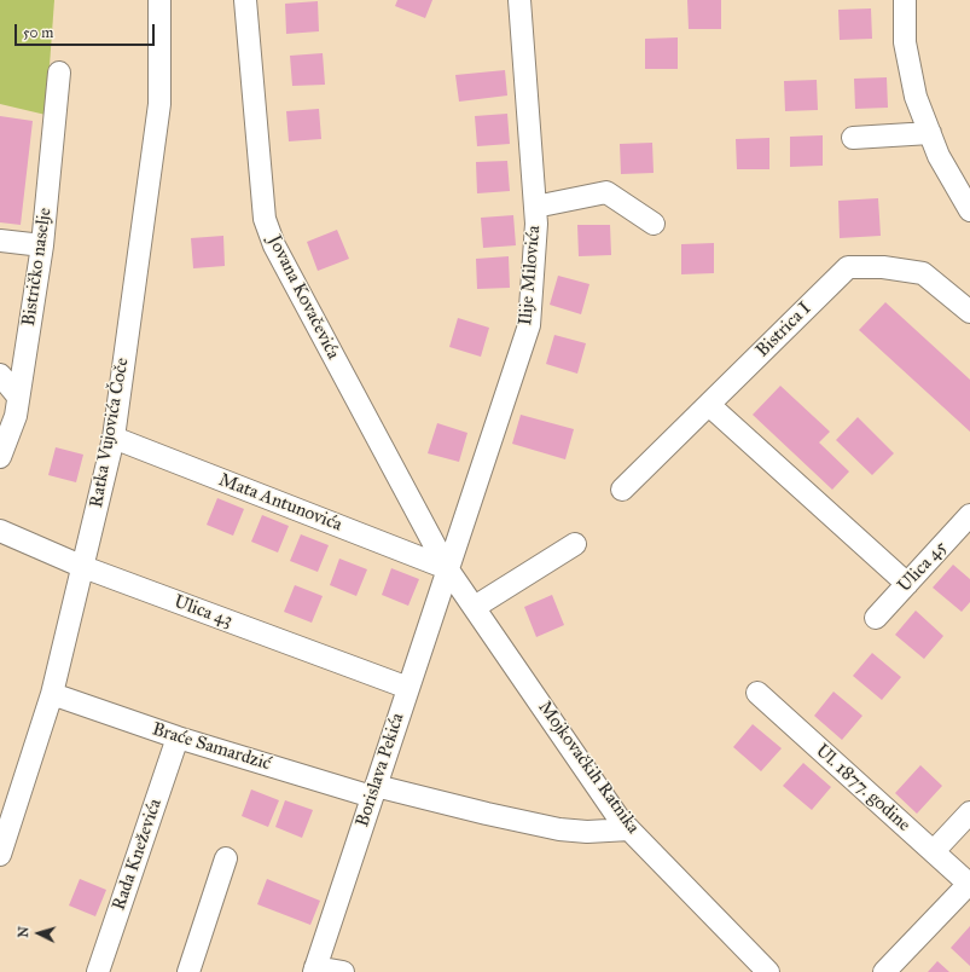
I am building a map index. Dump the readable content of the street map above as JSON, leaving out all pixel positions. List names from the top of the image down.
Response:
{
  "streets": {
    "street": [
      "Bistričko naselje",
      "Ilije Milovića",
      "Jovana Kovačevića",
      "Bistrica I",
      "Ratka Vujovića Čoče",
      "Mata Antunovića",
      "Ulica 45",
      "Ulica 43",
      "Braće Samardzić",
      "Mojkovačkih Ratnika",
      "Borislava Pekića",
      "Ul. 1877. godine",
      "Rada Kneževića"
    ]
  },
  "crossings": [
    ["Ilije Milovića", "Jovana Kovačevića"],
    ["Ilije Milovića", "Mata Antunovića"],
    ["Ilije Milovića", "Mojkovačkih Ratnika"],
    ["Ilije Milovića", "Borislava Pekića"],
    ["Jovana Kovačevića", "Mata Antunovića"],
    ["Jovana Kovačevića", "Mojkovačkih Ratnika"],
    ["Jovana Kovačevića", "Borislava Pekića"],
    ["Ratka Vujovića Čoče", "Mata Antunovića"],
    ["Ratka Vujovića Čoče", "Ulica 43"],
    ["Ratka Vujovića Čoče", "Braće Samardzić"],
    ["Mata Antunovića", "Mojkovačkih Ratnika"],
    ["Mata Antunovića", "Borislava Pekića"],
    ["Ulica 43", "Borislava Pekića"],
    ["Braće Samardzić", "Mojkovačkih Ratnika"],
    ["Braće Samardzić", "Borislava Pekića"],
    ["Braće Samardzić", "Rada Kneževića"],
    ["Mojkovačkih Ratnika", "Borislava Pekića"]
  ],
  "scale_bar": "50 m",
  "north": "left"
}
